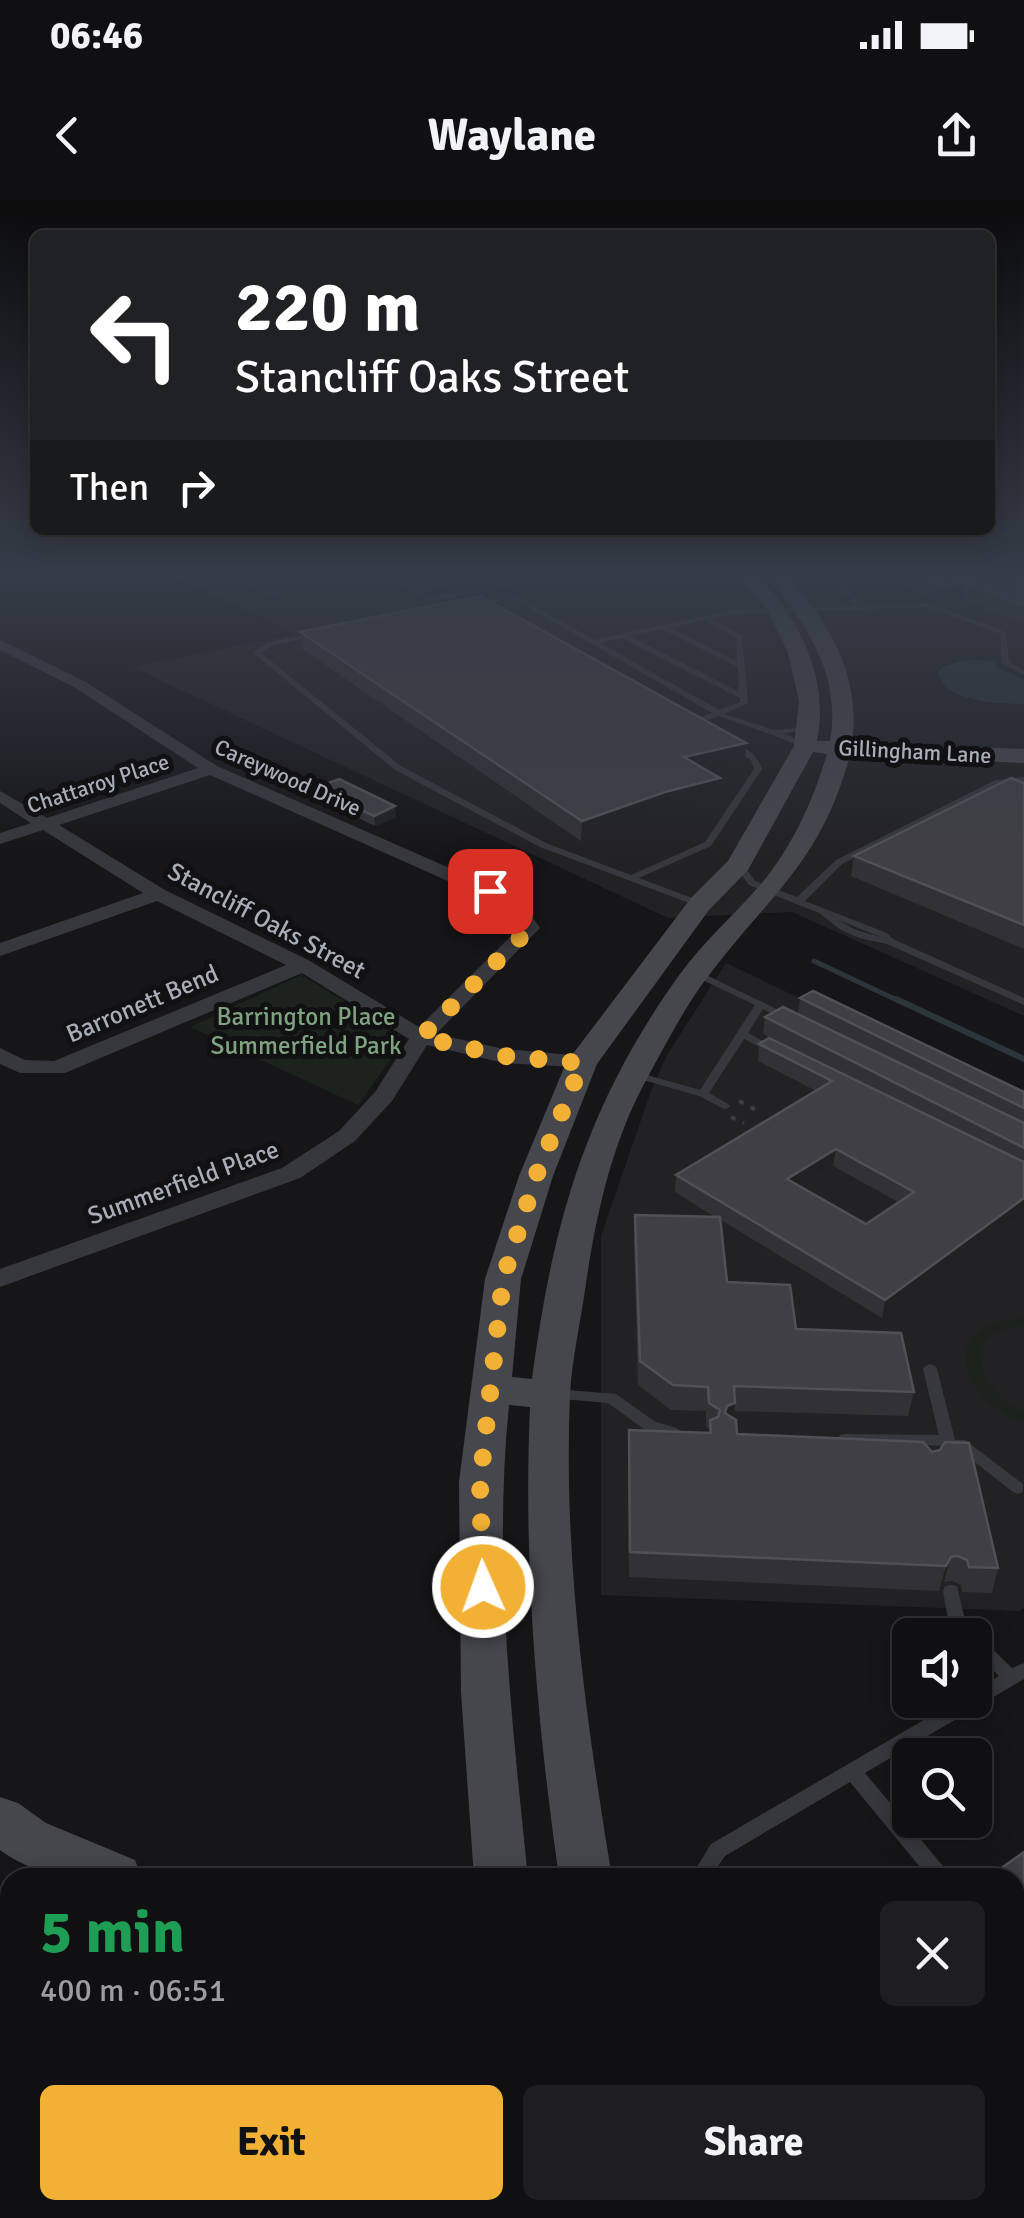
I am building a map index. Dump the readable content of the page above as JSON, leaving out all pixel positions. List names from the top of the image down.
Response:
{
  "streets": {
    "main road": ["Gillingham Lane"],
    "street": [
      "Careywood Drive",
      "Chattaroy Place",
      "Stancliff Oaks Street",
      "Barronett Bend",
      "Summerfield Place"
    ]
  },
  "crossings": [
    ["Careywood Drive", "Chattaroy Place"],
    ["Careywood Drive", "Summerfield Place"],
    ["Chattaroy Place", "Stancliff Oaks Street"],
    ["Stancliff Oaks Street", "Barronett Bend"],
    ["Stancliff Oaks Street", "Summerfield Place"]
  ],
  "parks": ["Barrington Place Summerfield Park"],
  "page": {
    "status": "06:46",
    "header": "Waylane",
    "turn": ["220 m", "Stancliff Oaks Street"],
    "then": "Then",
    "heading": ["5 min", "400 m · 06:51"],
    "buttons": ["Exit", "Share"]
  }
}
